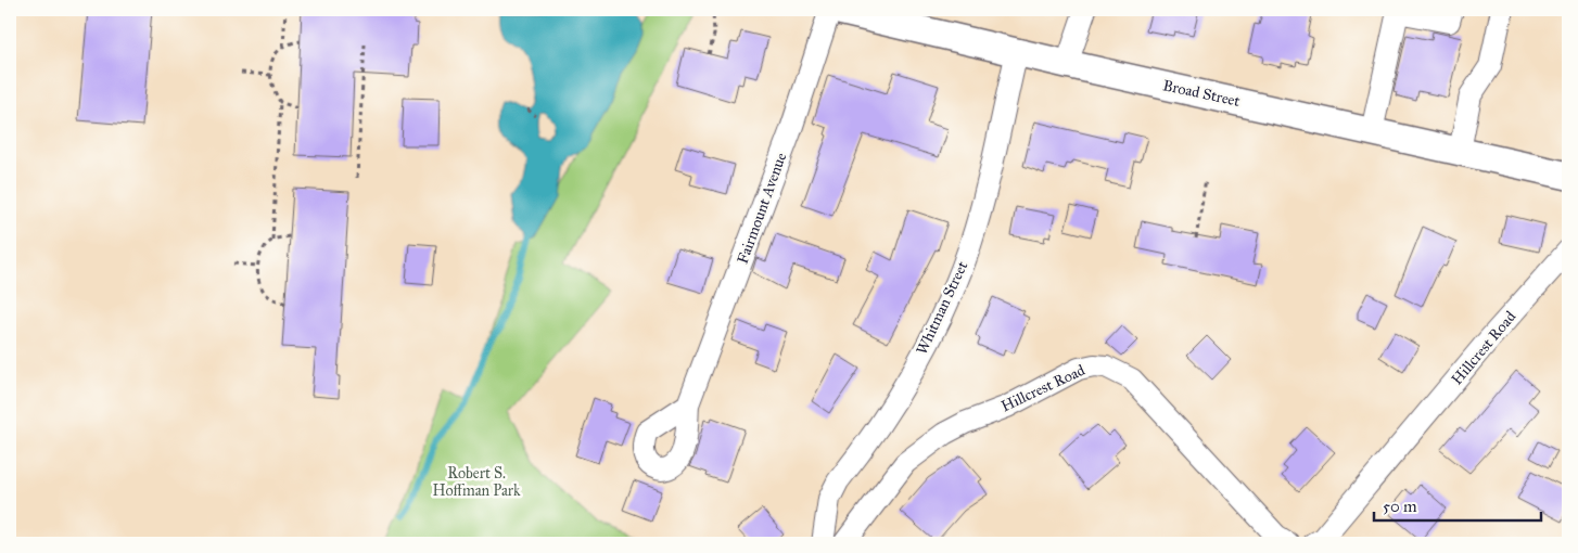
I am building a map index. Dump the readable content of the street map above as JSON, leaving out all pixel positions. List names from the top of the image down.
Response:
{
  "streets": {
    "main road": ["Broad Street"],
    "street": ["Fairmount Avenue", "Whitman Street", "Hillcrest Road"]
  },
  "crossings": [
    ["Broad Street", "Whitman Street"]
  ],
  "parks": ["Robert S. Hoffman Park"],
  "scale_bar": "50 m"
}
